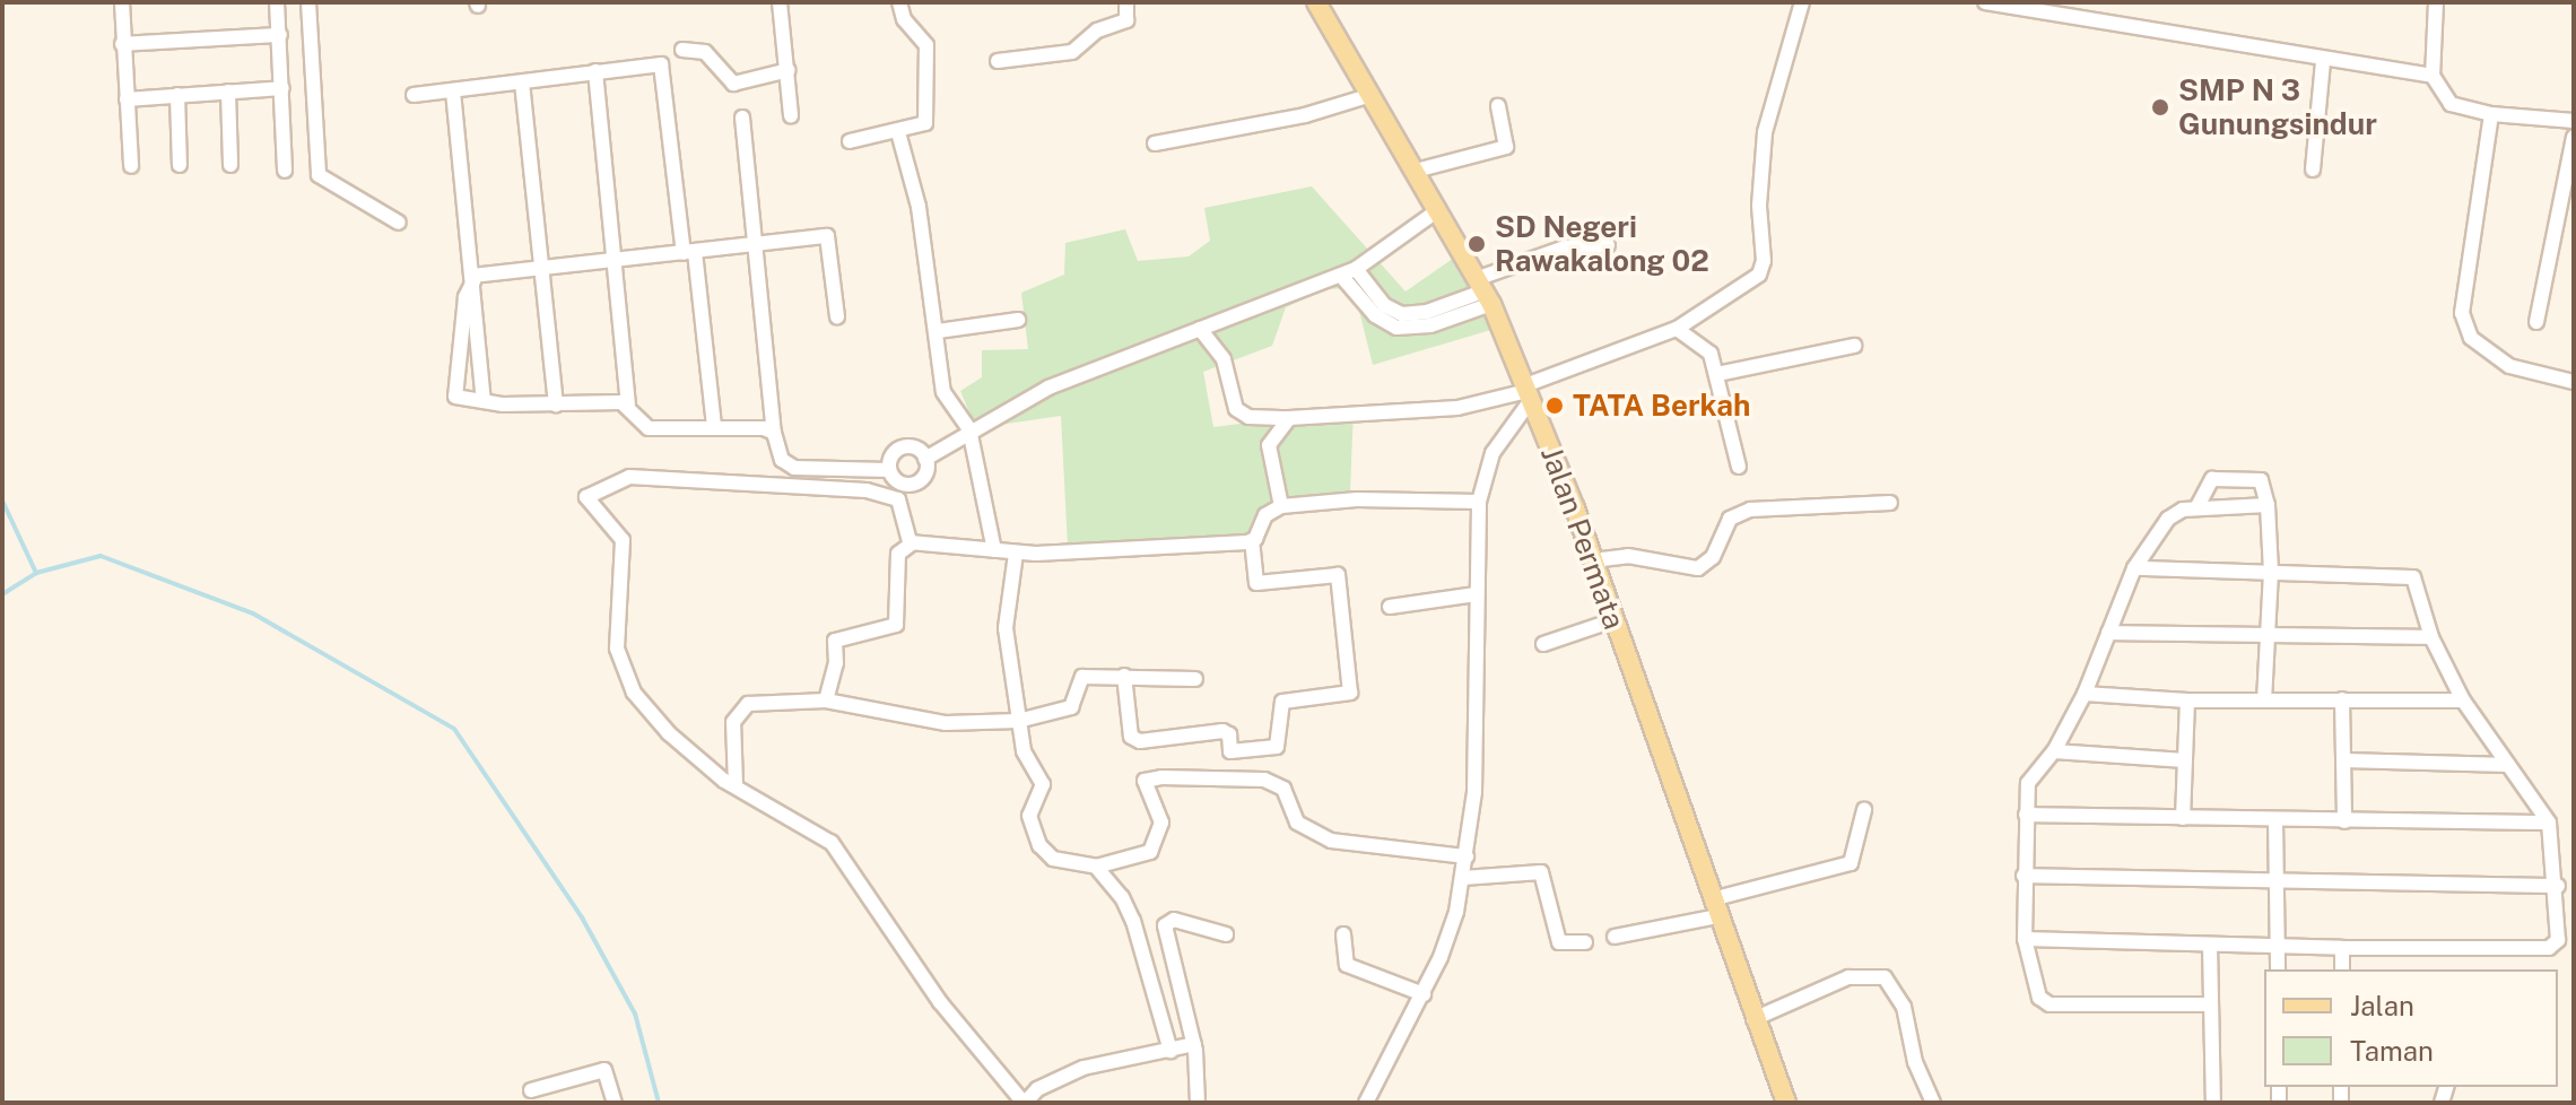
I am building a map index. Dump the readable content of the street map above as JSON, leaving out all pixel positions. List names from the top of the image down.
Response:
{
  "streets": {
    "main road": ["Jalan Permata"]
  },
  "places": ["SMP N 3 Gunungsindur", "SD Negeri Rawakalong 02", "TATA Berkah"],
  "legend": ["Jalan", "Taman"]
}
